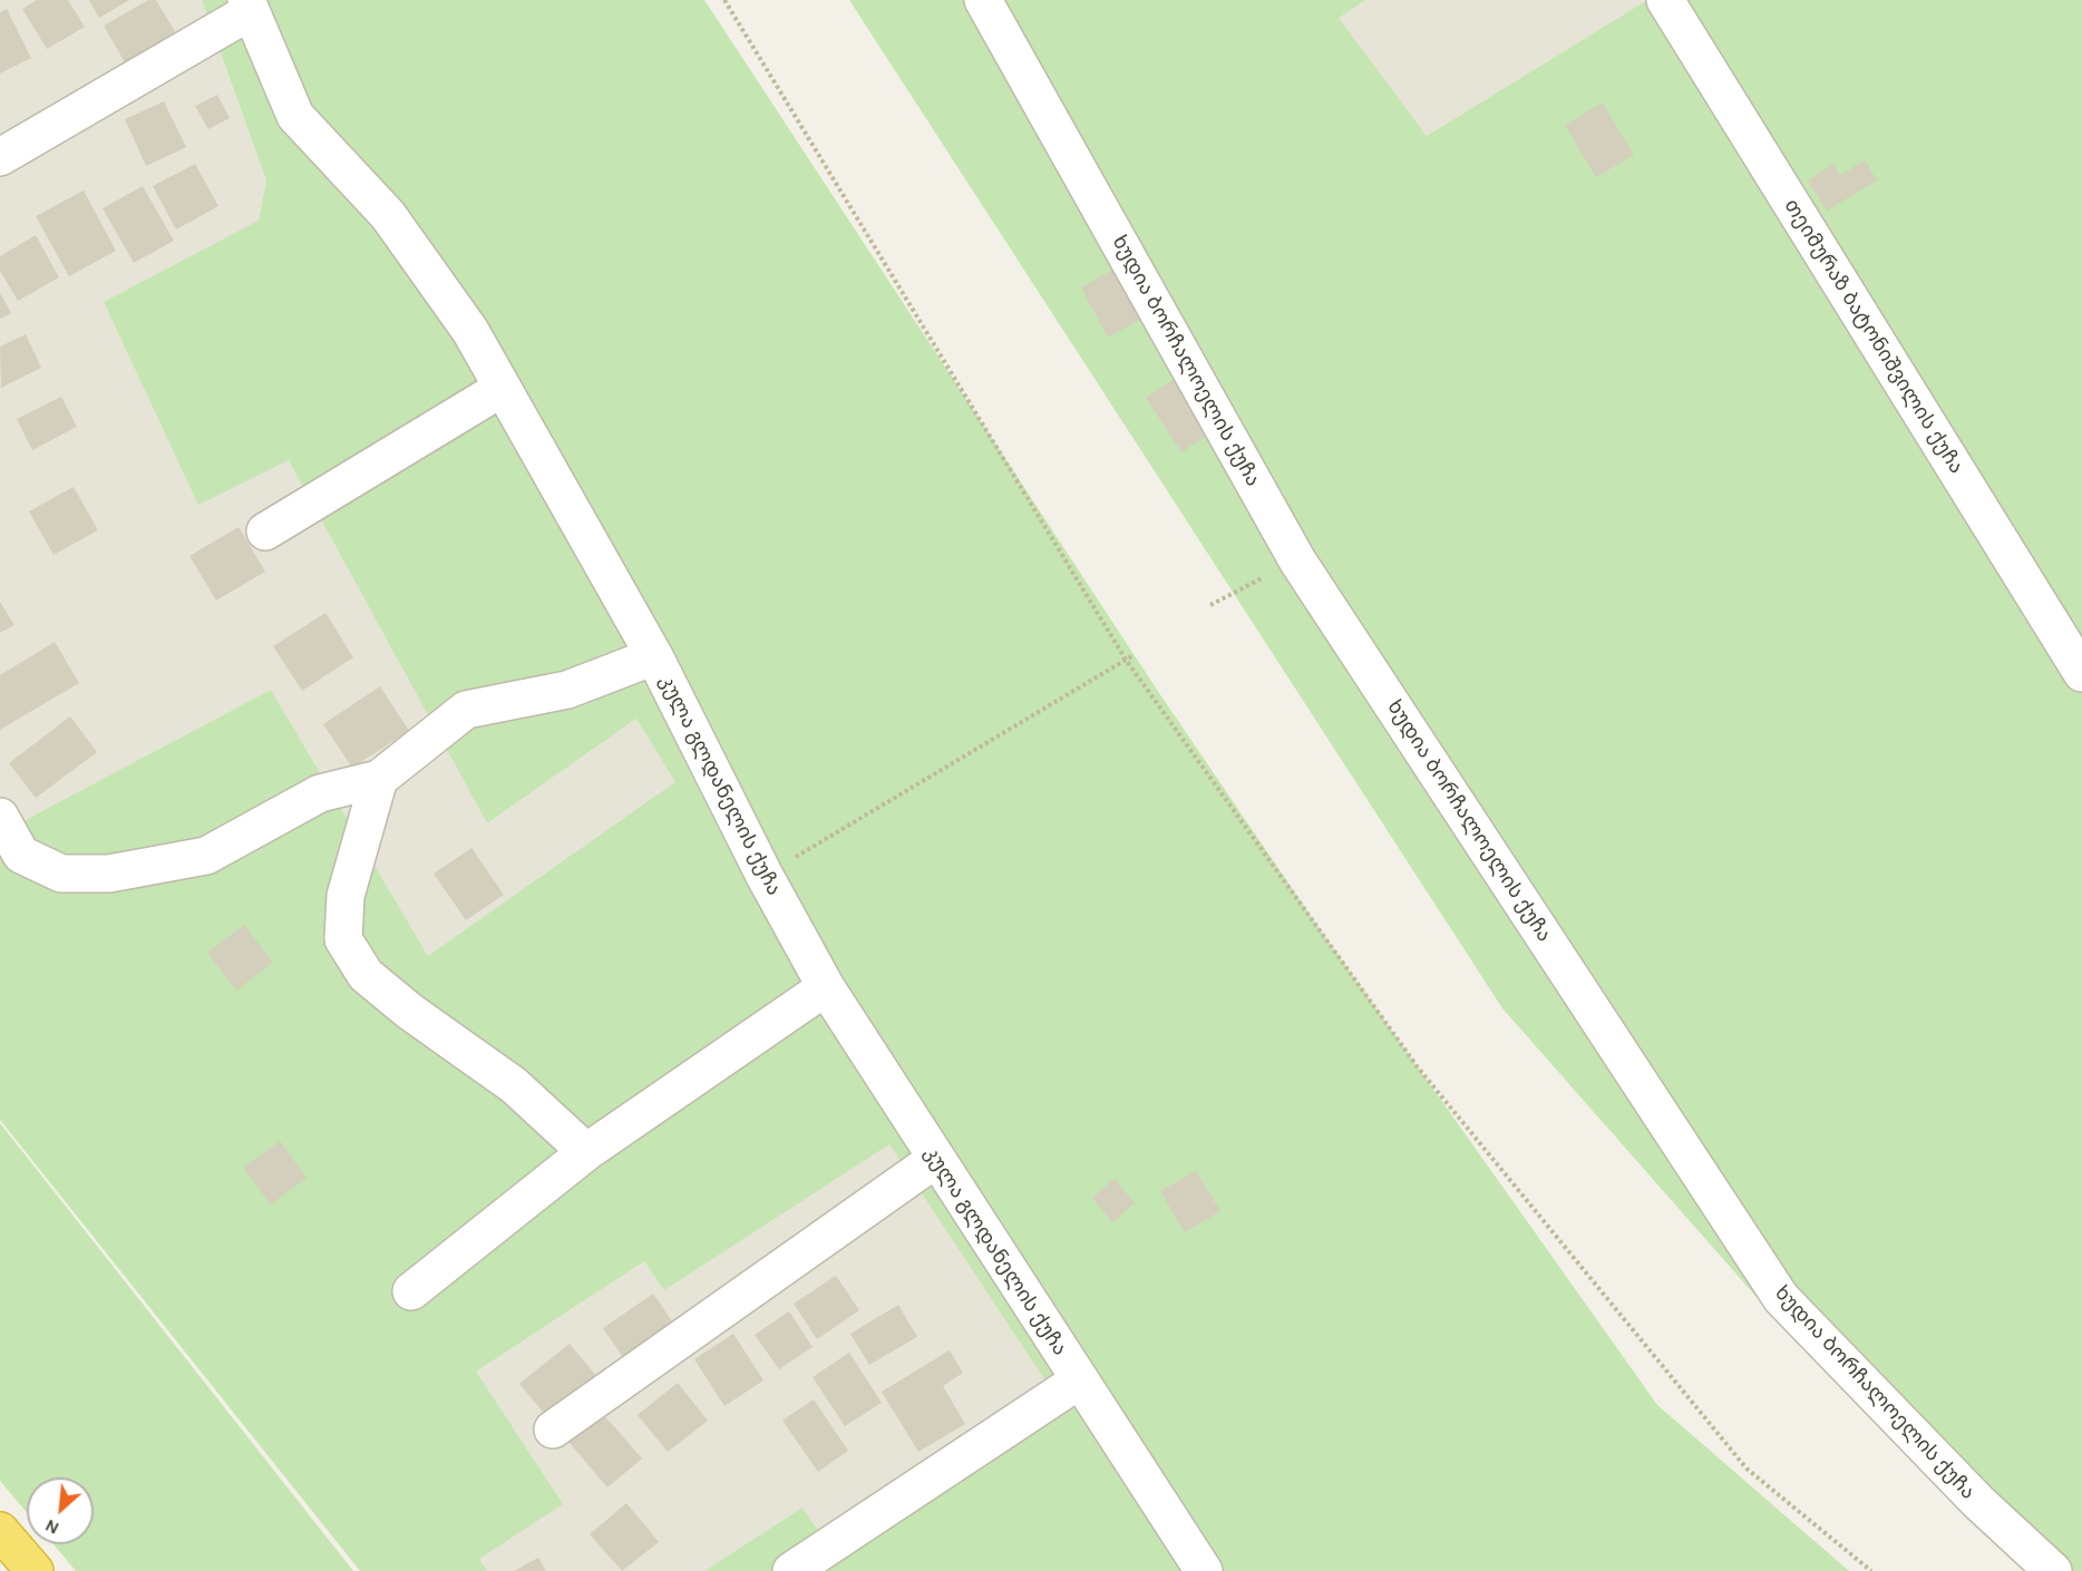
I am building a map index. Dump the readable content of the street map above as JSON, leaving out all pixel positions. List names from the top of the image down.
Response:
{
  "streets": {
    "street": ["თეიმურაზ ბატონიშვილის ქუჩა", "ხუდია ბორჩალოელის ქუჩა", "კულა გლდანელის ქუჩა"]
  },
  "north": "bottom left"
}
